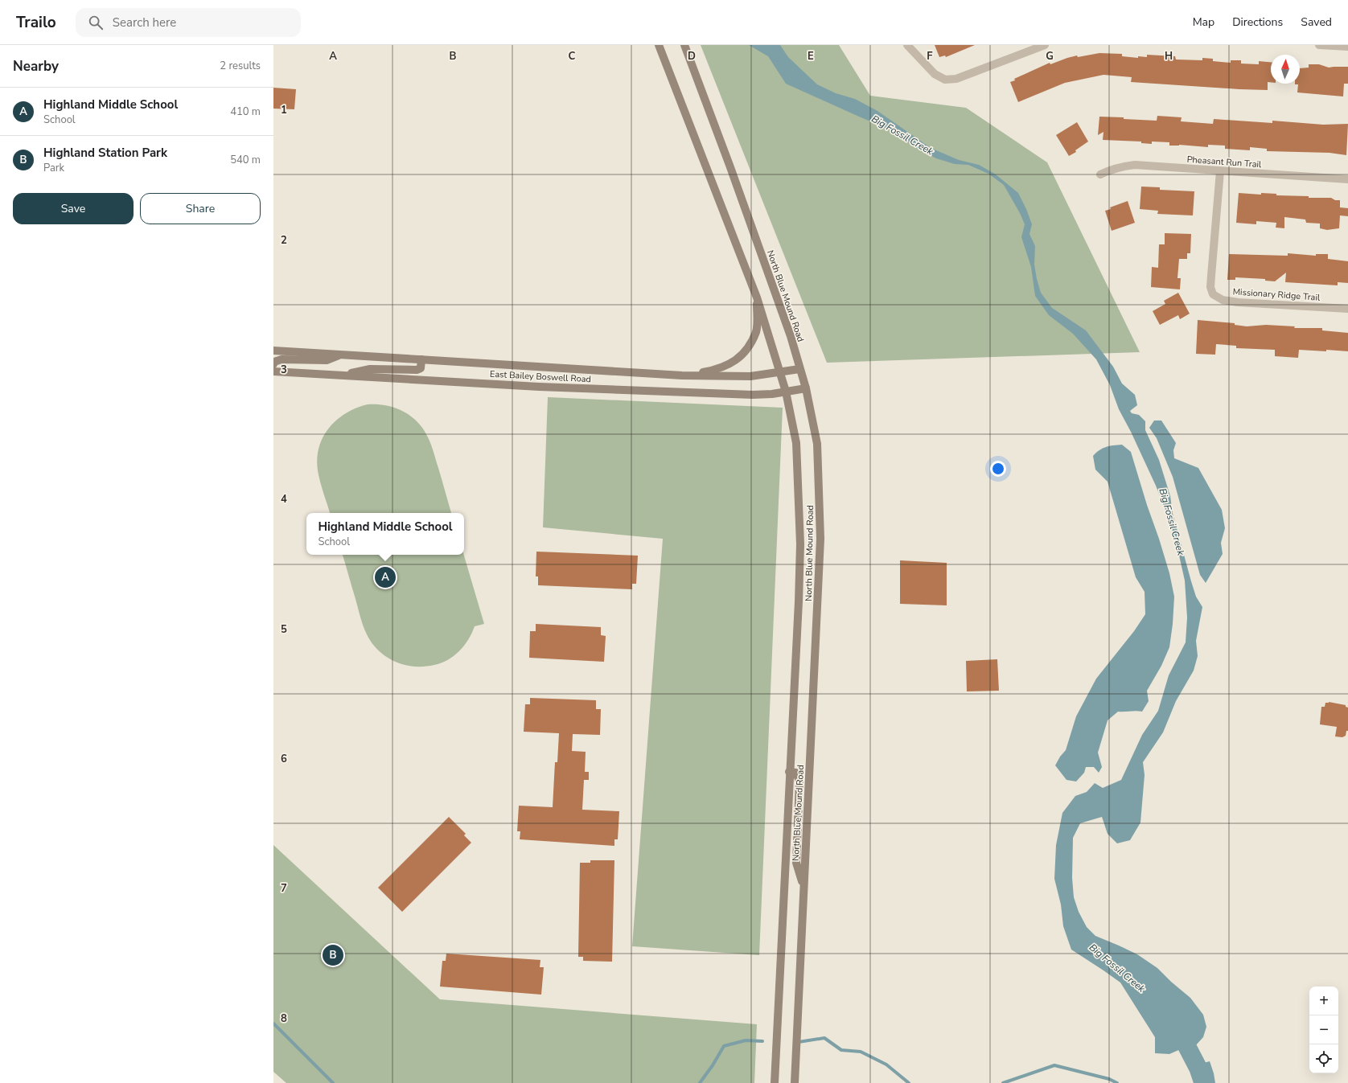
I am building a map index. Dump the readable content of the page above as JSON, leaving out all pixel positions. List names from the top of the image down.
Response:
{
  "streets": {
    "main road": ["North Blue Mound Road", "East Bailey Boswell Road"],
    "street": ["Pheasant Run Trail", "Missionary Ridge Trail"]
  },
  "crossings": [
    ["Pheasant Run Trail", "Missionary Ridge Trail"],
    ["North Blue Mound Road", "East Bailey Boswell Road"]
  ],
  "water": ["Big Fossil Creek"],
  "north": "top",
  "page": {
    "header": "Trailo",
    "search": "Search here",
    "nav": ["Map", "Directions", "Saved"],
    "heading": ["Nearby", "2 results"],
    "list": [
      {
        "mark": "A",
        "name": "Highland Middle School",
        "note": "School",
        "value": "410 m"
      },
      {
        "mark": "B",
        "name": "Highland Station Park",
        "note": "Park",
        "value": "540 m"
      }
    ],
    "buttons": ["Save", "Share"],
    "popup": ["Highland Middle School", "School"],
    "pins": ["A", "B"],
    "map_buttons": ["+", "−"]
  },
  "grid": {
    "columns": [
      "A",
      "B",
      "C",
      "D",
      "E",
      "F",
      "G",
      "H"
    ],
    "rows": [
      "1",
      "2",
      "3",
      "4",
      "5",
      "6",
      "7",
      "8"
    ]
  }
}
